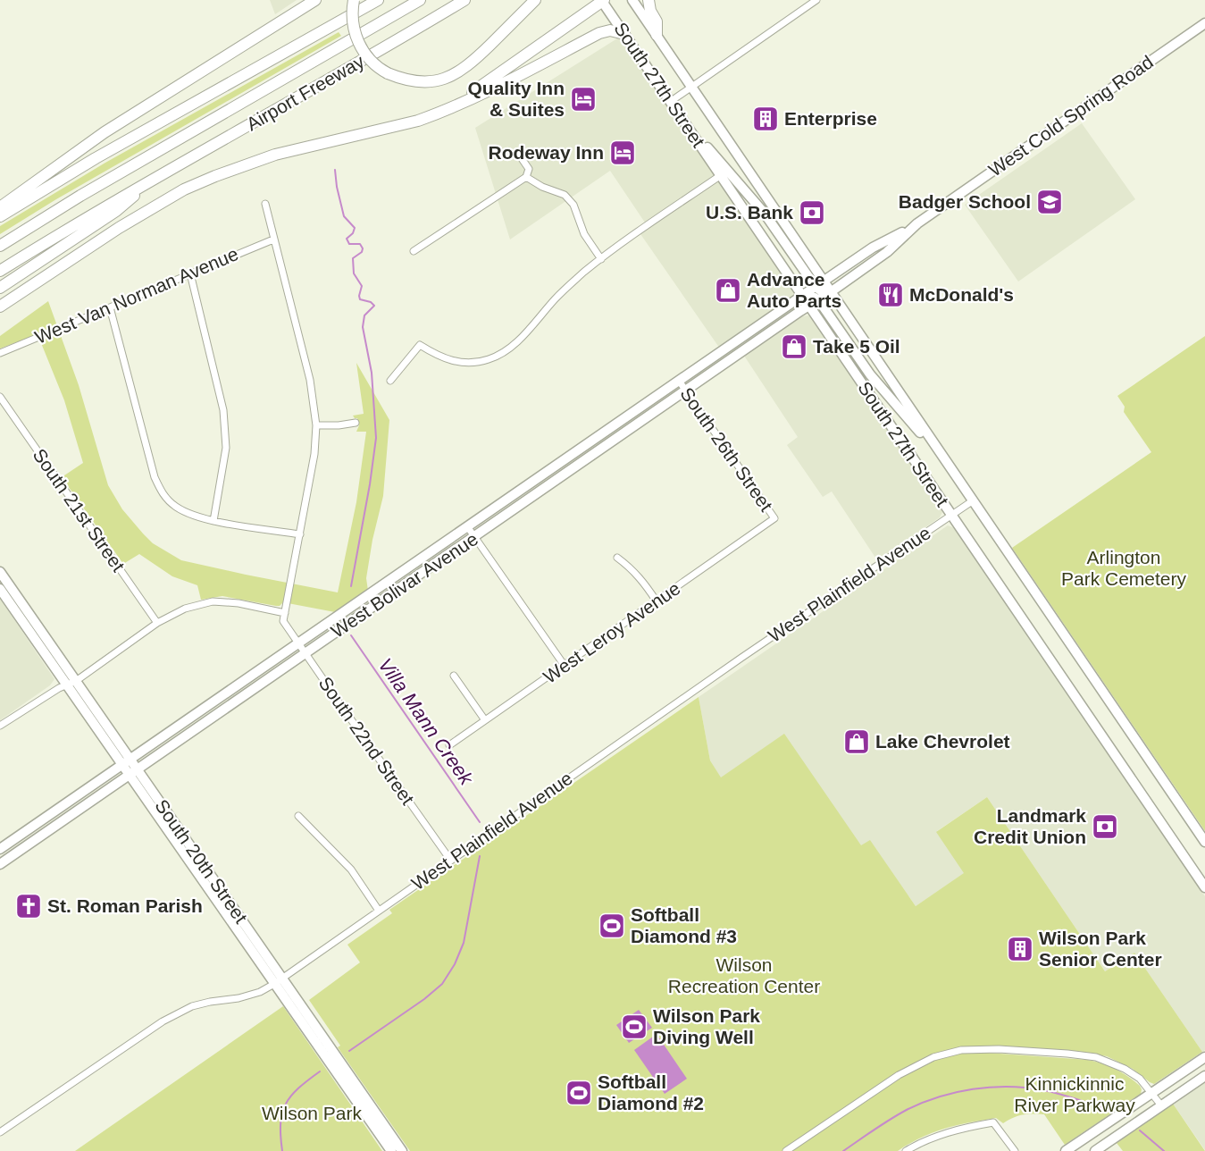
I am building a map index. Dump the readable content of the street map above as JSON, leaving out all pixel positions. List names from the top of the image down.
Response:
{
  "streets": {
    "highway": ["Airport Freeway"],
    "street": [
      "South 27th Street",
      "West Cold Spring Road",
      "West Van Norman Avenue",
      "South 26th Street",
      "South 21st Street",
      "West Plainfield Avenue",
      "West Bolivar Avenue",
      "West Leroy Avenue",
      "South 22nd Street",
      "South 20th Street"
    ]
  },
  "crossings": [
    ["South 27th Street", "West Cold Spring Road"],
    ["South 27th Street", "West Plainfield Avenue"],
    ["South 27th Street", "West Bolivar Avenue"],
    ["West Cold Spring Road", "West Bolivar Avenue"],
    ["South 26th Street", "West Bolivar Avenue"],
    ["South 26th Street", "West Leroy Avenue"],
    ["West Plainfield Avenue", "South 22nd Street"],
    ["West Plainfield Avenue", "South 20th Street"],
    ["West Bolivar Avenue", "South 22nd Street"],
    ["West Bolivar Avenue", "South 20th Street"]
  ],
  "water": ["Villa Mann Creek"],
  "parks": [
    "Arlington Park Cemetery",
    "Wilson Recreation Center",
    "Kinnickinnic River Parkway",
    "Wilson Park"
  ],
  "places": {
    "hotel": ["Quality Inn & Suites", "Rodeway Inn"],
    "building": ["Enterprise", "Wilson Park Senior Center"],
    "school or university": ["Badger School"],
    "bank": ["U.S. Bank", "Landmark Credit Union"],
    "shop": ["Advance Auto Parts", "Take 5 Oil", "Lake Chevrolet"],
    "restaurant": ["McDonald's"],
    "church": ["St. Roman Parish"],
    "sports": ["Softball Diamond #3", "Wilson Park Diving Well", "Softball Diamond #2"]
  }
}
